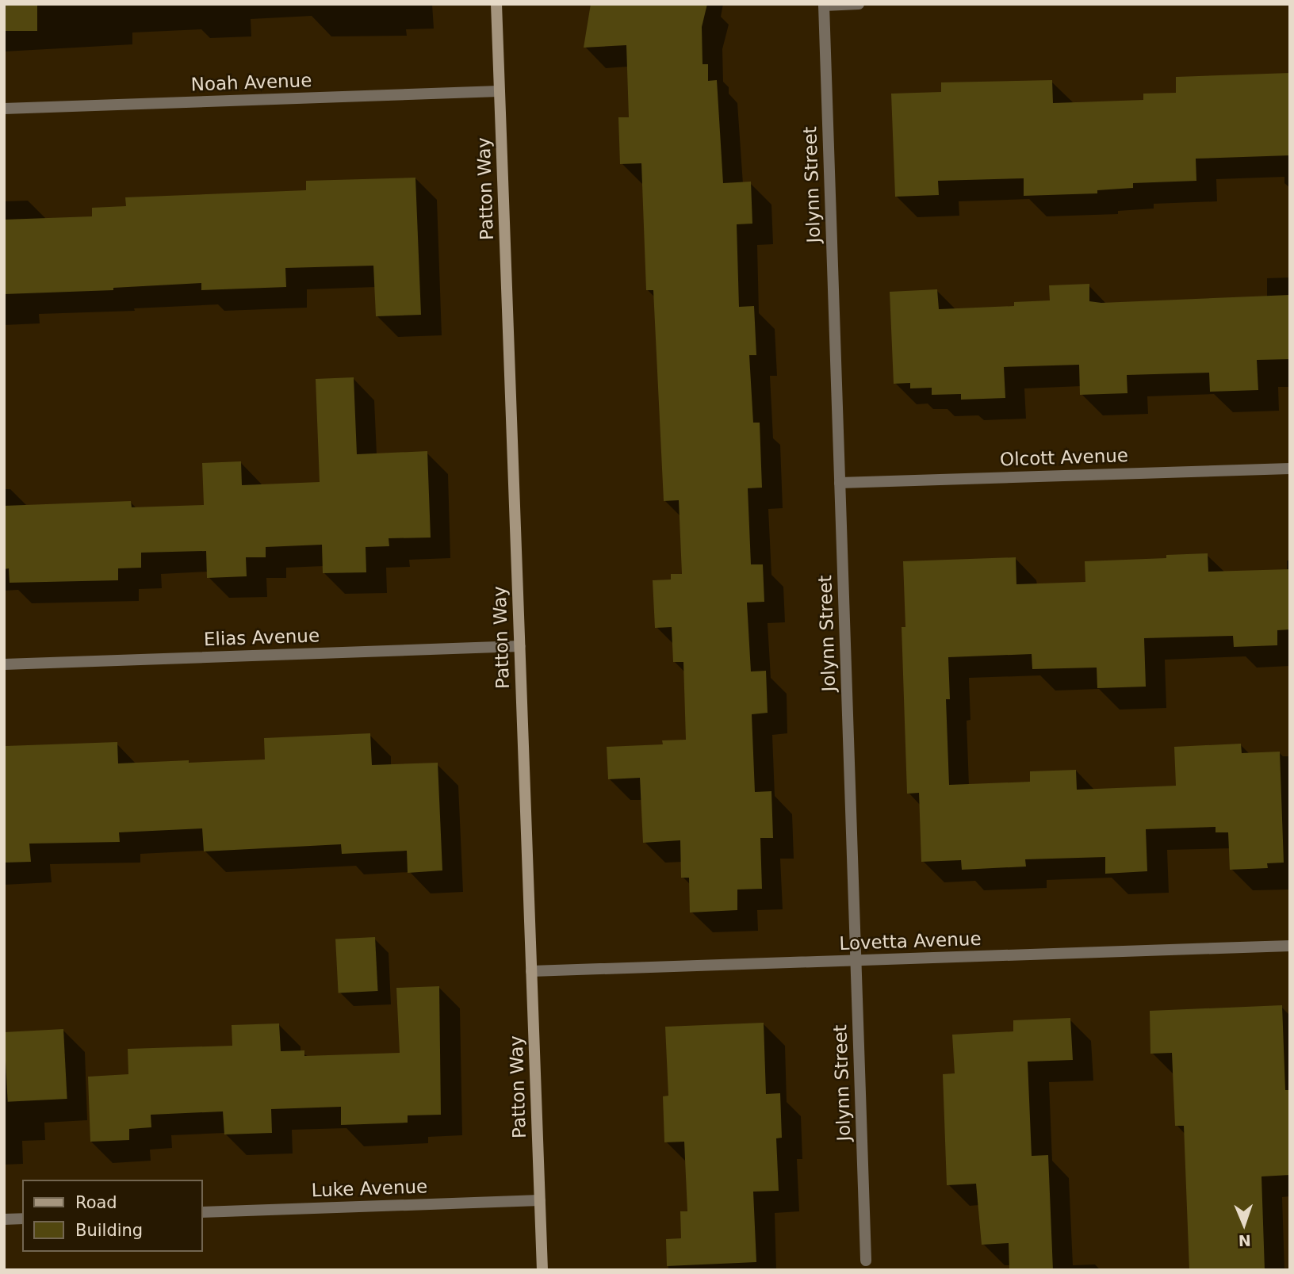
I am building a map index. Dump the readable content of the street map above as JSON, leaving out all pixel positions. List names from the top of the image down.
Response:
{
  "streets": {
    "street": [
      "Noah Avenue",
      "Jolynn Street",
      "Patton Way",
      "Olcott Avenue",
      "Elias Avenue",
      "Lovetta Avenue",
      "Luke Avenue"
    ]
  },
  "crossings": [
    ["Noah Avenue", "Patton Way"],
    ["Jolynn Street", "Olcott Avenue"],
    ["Jolynn Street", "Lovetta Avenue"],
    ["Patton Way", "Elias Avenue"],
    ["Patton Way", "Lovetta Avenue"],
    ["Patton Way", "Luke Avenue"]
  ],
  "legend": ["Road", "Building"],
  "north": "bottom"
}
